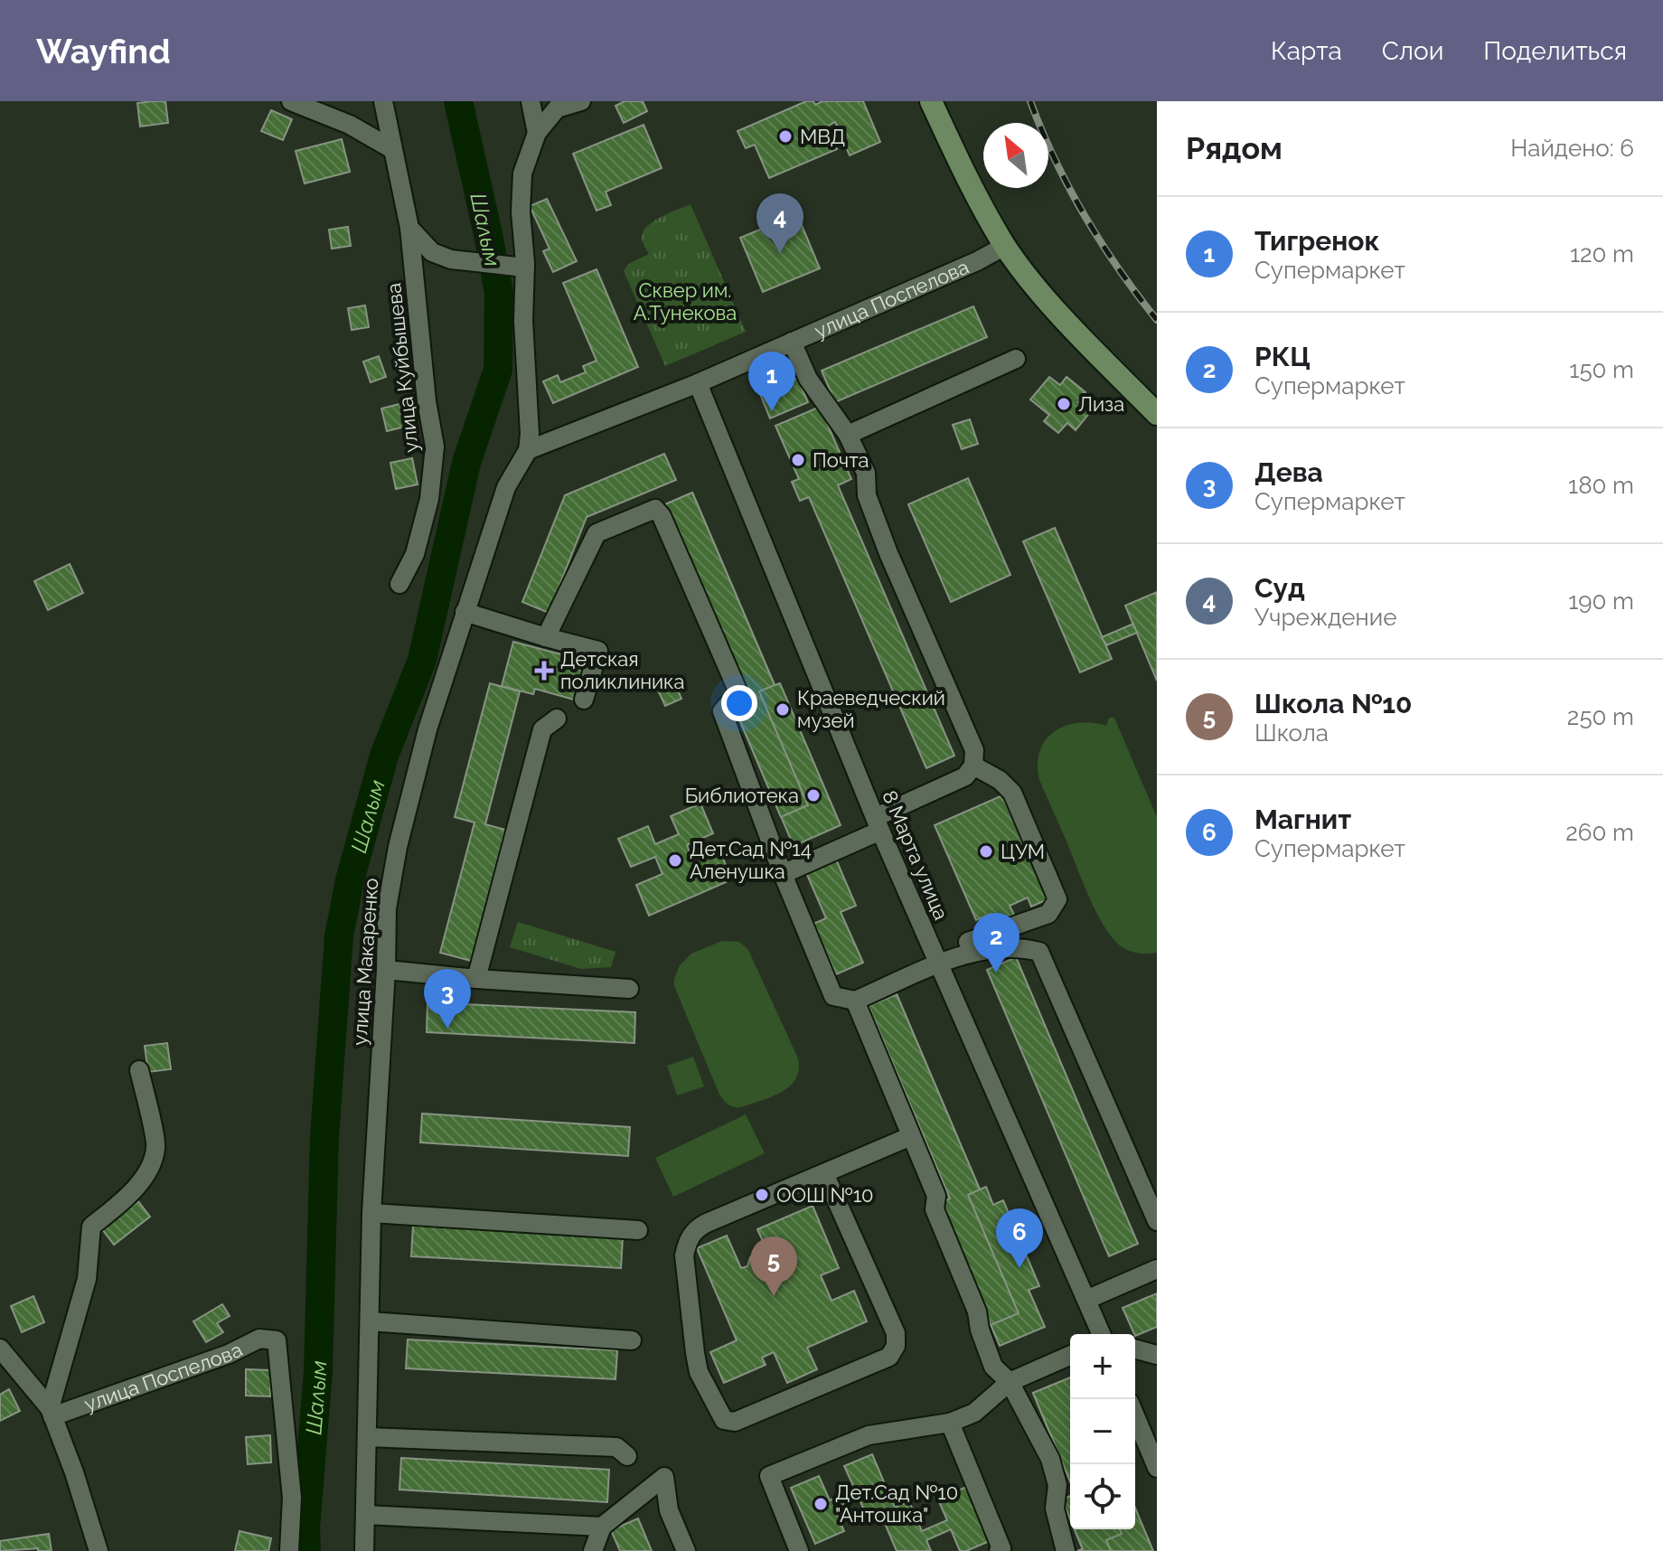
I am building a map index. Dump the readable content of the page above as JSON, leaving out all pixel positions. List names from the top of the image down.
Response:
{
  "streets": {
    "street": [
      "улица Поспелова",
      "улица Куйбышева",
      "8 Марта улица",
      "улица Макаренко"
    ]
  },
  "crossings": [
    ["улица Поспелова", "8 Марта улица"]
  ],
  "water": ["Шалым"],
  "parks": ["Сквер им. А.Тунекова"],
  "places": {
    "other": [
      "МВД",
      "Лиза",
      "Почта",
      "Краеведческий музей",
      "Библиотека",
      "ЦУМ",
      "Дет.Сад №14 Аленушка",
      "ООШ №10",
      "Дет.Сад №10 \"Антошка\""
    ],
    "health": ["Детская поликлиника"]
  },
  "north": "top left",
  "page": {
    "header": "Wayfind",
    "nav": ["Карта", "Слои", "Поделиться"],
    "heading": ["Рядом", "Найдено: 6"],
    "pins": [
      "4",
      "1",
      "2",
      "3",
      "6",
      "5"
    ],
    "list": [
      {
        "mark": "1",
        "name": "Тигренок",
        "note": "Супермаркет",
        "value": "120 m"
      },
      {
        "mark": "2",
        "name": "РКЦ",
        "note": "Супермаркет",
        "value": "150 m"
      },
      {
        "mark": "3",
        "name": "Дева",
        "note": "Супермаркет",
        "value": "180 m"
      },
      {
        "mark": "4",
        "name": "Суд",
        "note": "Учреждение",
        "value": "190 m"
      },
      {
        "mark": "5",
        "name": "Школа №10",
        "note": "Школа",
        "value": "250 m"
      },
      {
        "mark": "6",
        "name": "Магнит",
        "note": "Супермаркет",
        "value": "260 m"
      }
    ],
    "map_buttons": ["+", "−"]
  }
}
